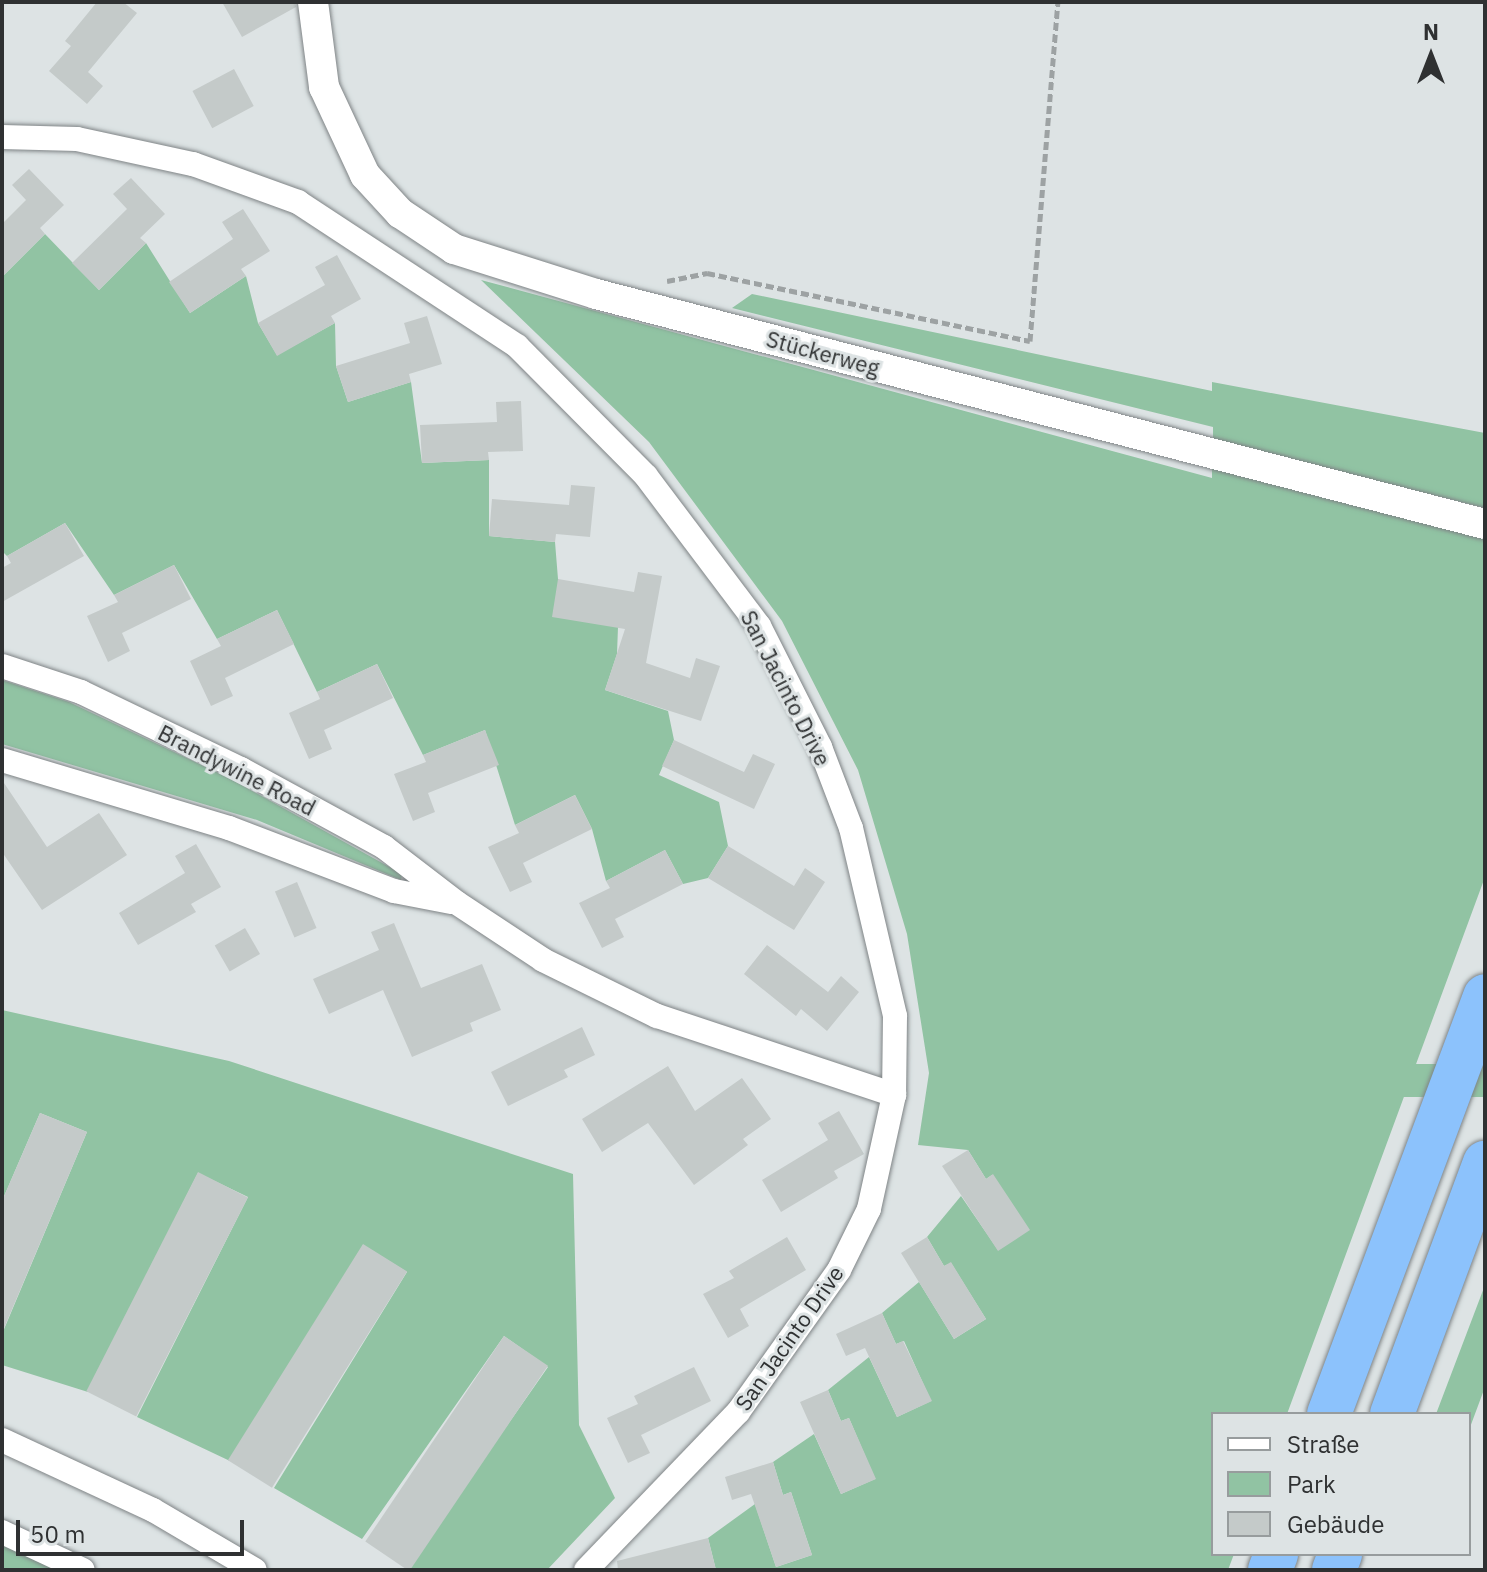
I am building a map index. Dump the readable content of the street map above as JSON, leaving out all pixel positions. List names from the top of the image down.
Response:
{
  "streets": {
    "street": ["Stückerweg", "San Jacinto Drive", "Brandywine Road"]
  },
  "crossings": [
    ["San Jacinto Drive", "Brandywine Road"]
  ],
  "legend": ["Straße", "Park", "Gebäude"],
  "scale_bar": "50 m",
  "north": "top"
}
